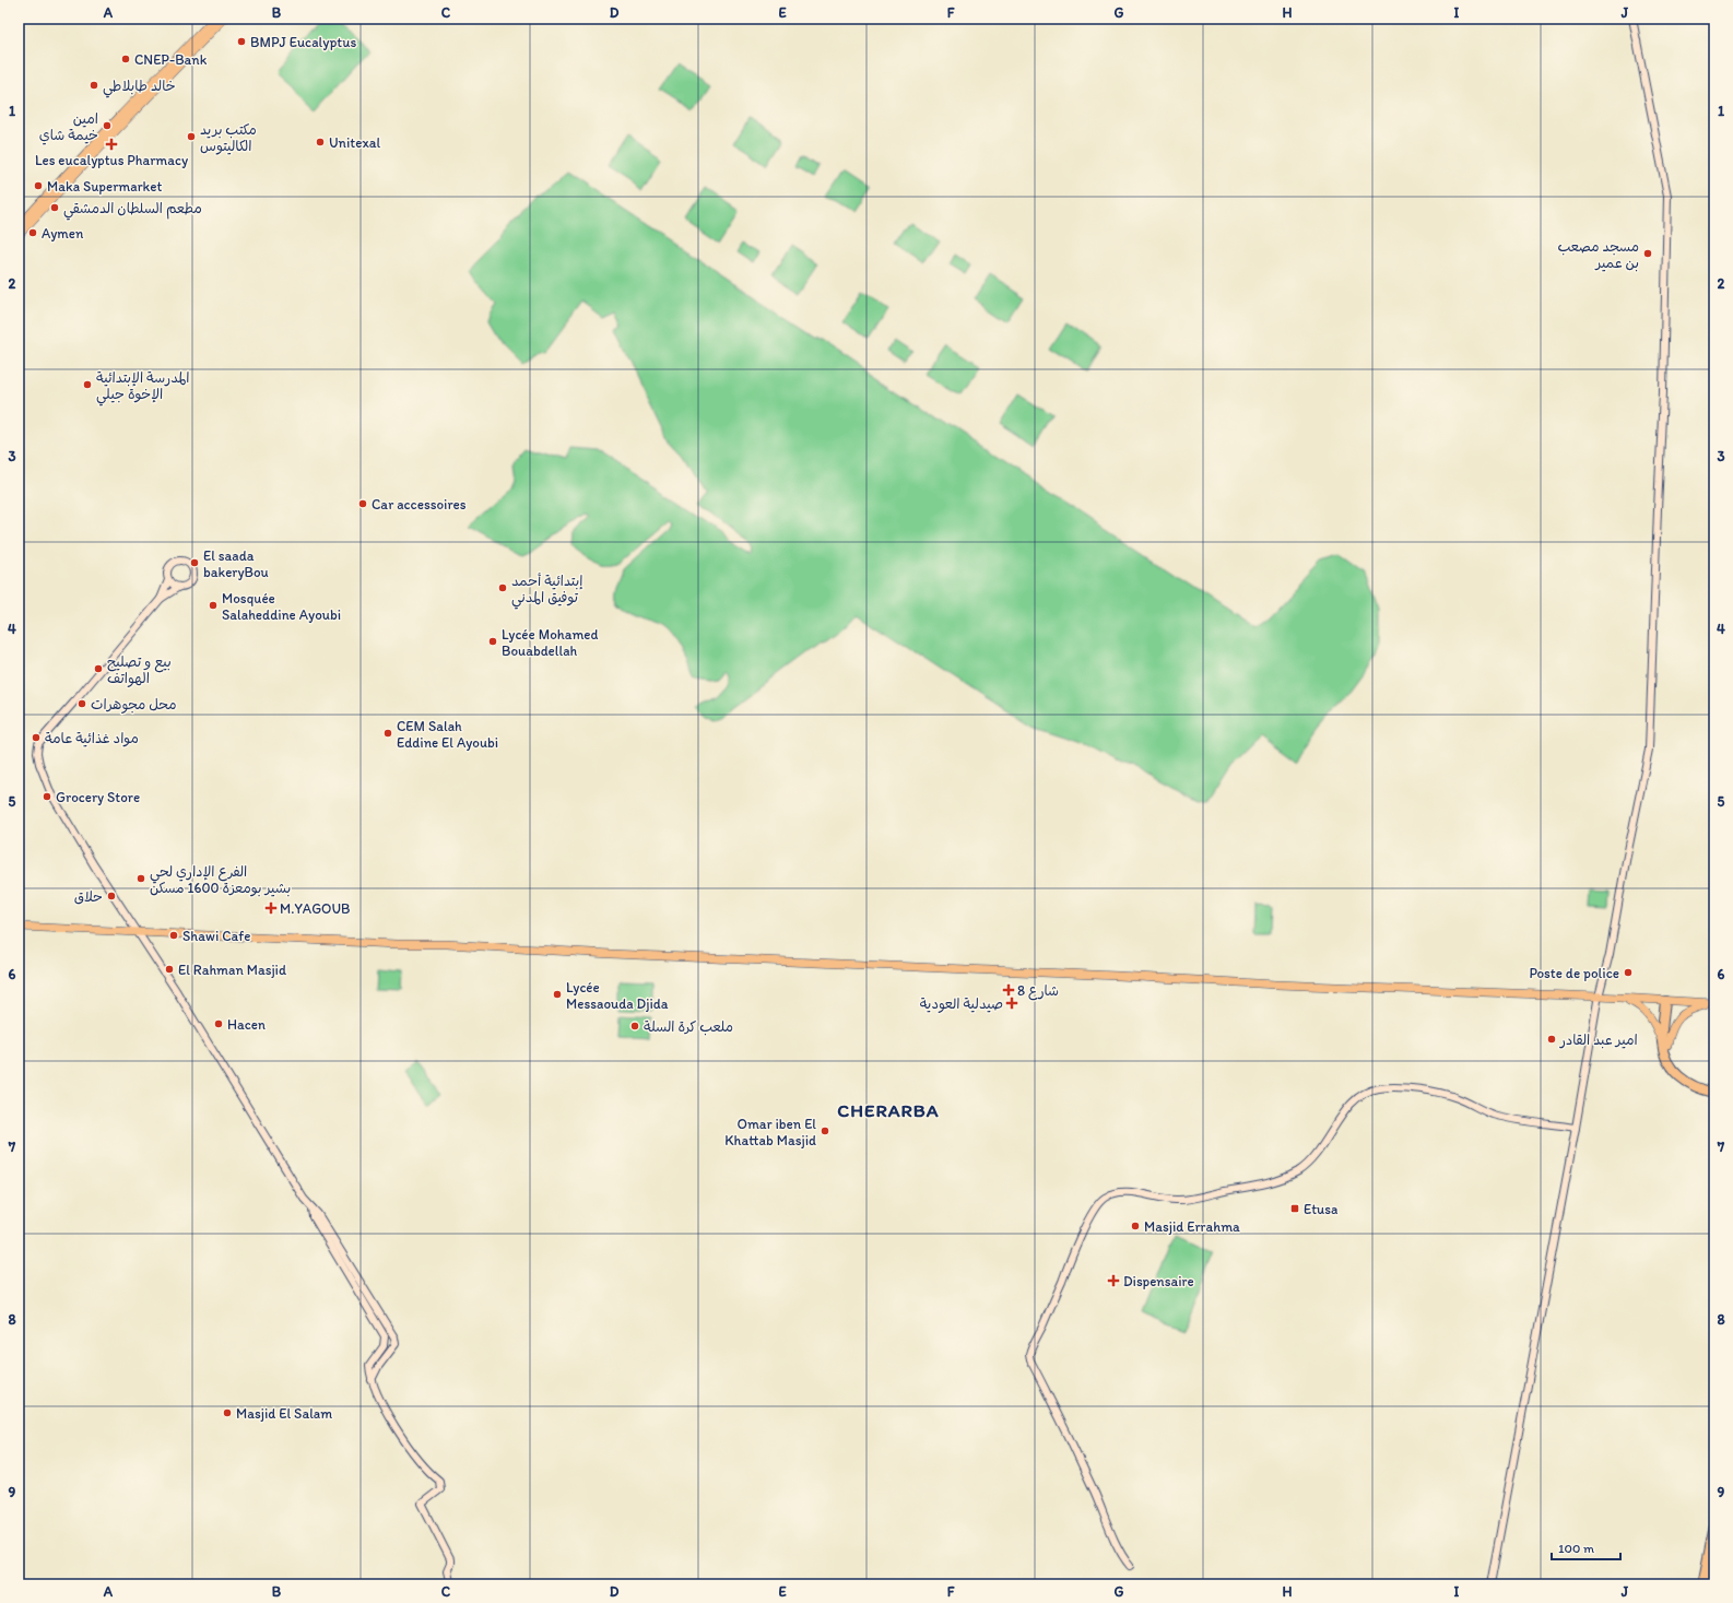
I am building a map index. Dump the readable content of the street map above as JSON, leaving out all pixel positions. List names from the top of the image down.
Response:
{
  "districts": ["CHERARBA"],
  "places": {
    "other": [
      "BMPJ Eucalyptus",
      "CNEP-Bank",
      "خالد طابلاطي",
      "امين خيمة شاي",
      "مكتب بريد الكاليتوس",
      "Unitexal",
      "Maka Supermarket",
      "مطعم السلطان الدمشقي",
      "Aymen",
      "مسجد مصعب بن عمير",
      "المدرسة الإبتدائية الإخوة جيلي",
      "Car accessoires",
      "El saada bakeryBou",
      "إبتدائية أحمد توفيق المدني",
      "Mosquée Salaheddine Ayoubi",
      "Lycée Mohamed Bouabdellah",
      "بيع و تصليح الهواتف",
      "محل مجوهرات",
      "CEM Salah Eddine El Ayoubi",
      "مواد غذائية عامة",
      "Grocery Store",
      "الفرع الإداري لحي بشير بومعزة 1600 مسكن",
      "حلاق",
      "Shawi Cafe",
      "El Rahman Masjid",
      "Poste de police",
      "Lycée Messaouda Djida",
      "Hacen",
      "ملعب كرة السلة",
      "امير عبد القادر",
      "Omar iben El Khattab Masjid",
      "Masjid Errahma",
      "Masjid El Salam"
    ],
    "health": [
      "Les eucalyptus Pharmacy",
      "M.YAGOUB",
      "شارع 8",
      "صيدلية العودية",
      "Dispensaire"
    ],
    "transit": ["Etusa"]
  },
  "scale_bar": "100 m",
  "grid": {
    "columns": [
      "A",
      "B",
      "C",
      "D",
      "E",
      "F",
      "G",
      "H",
      "I",
      "J"
    ],
    "rows": [
      "1",
      "2",
      "3",
      "4",
      "5",
      "6",
      "7",
      "8",
      "9"
    ]
  }
}
